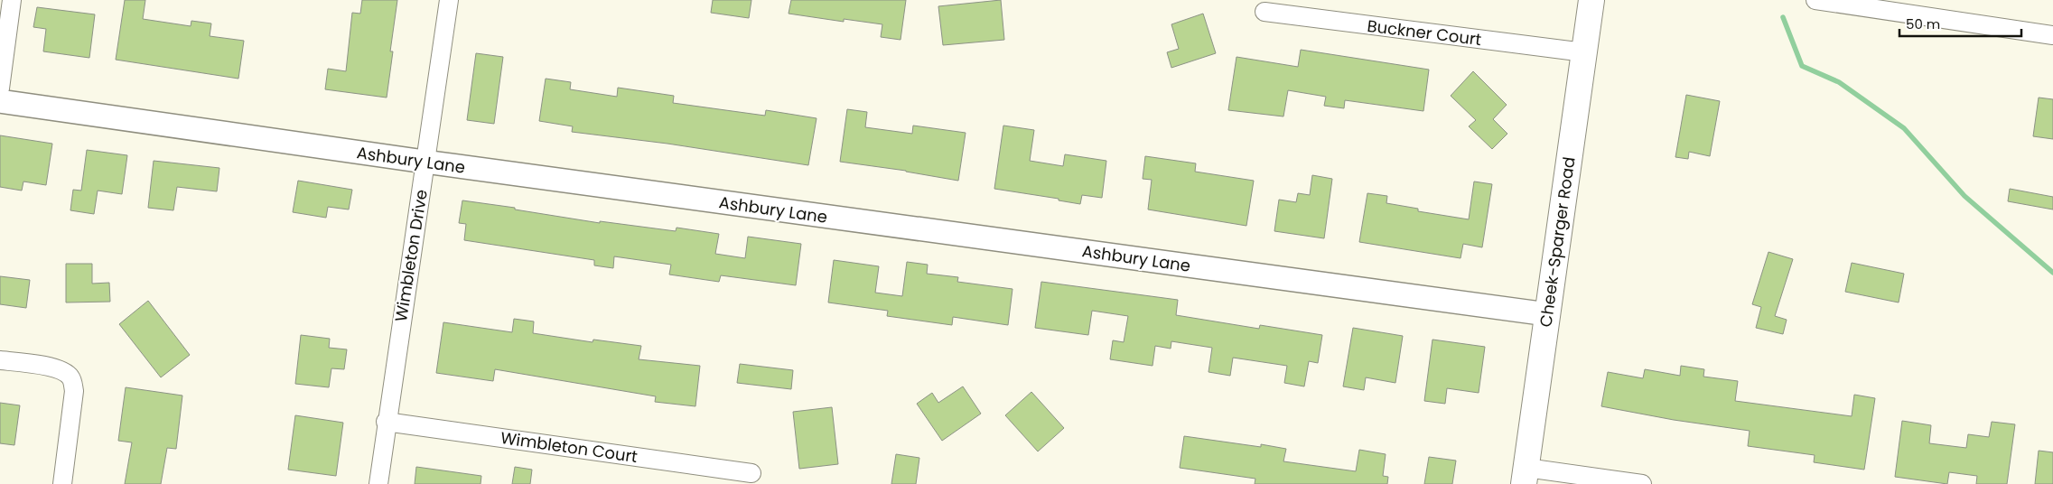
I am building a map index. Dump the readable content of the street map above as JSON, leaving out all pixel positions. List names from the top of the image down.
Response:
{
  "streets": {
    "main road": ["Cheek-Sparger Road"],
    "street": [
      "Buckner Court",
      "Ashbury Lane",
      "Wimbleton Drive",
      "Wimbleton Court"
    ]
  },
  "crossings": [
    ["Buckner Court", "Cheek-Sparger Road"],
    ["Ashbury Lane", "Cheek-Sparger Road"],
    ["Ashbury Lane", "Wimbleton Drive"],
    ["Wimbleton Drive", "Wimbleton Court"]
  ],
  "scale_bar": "50 m"
}
